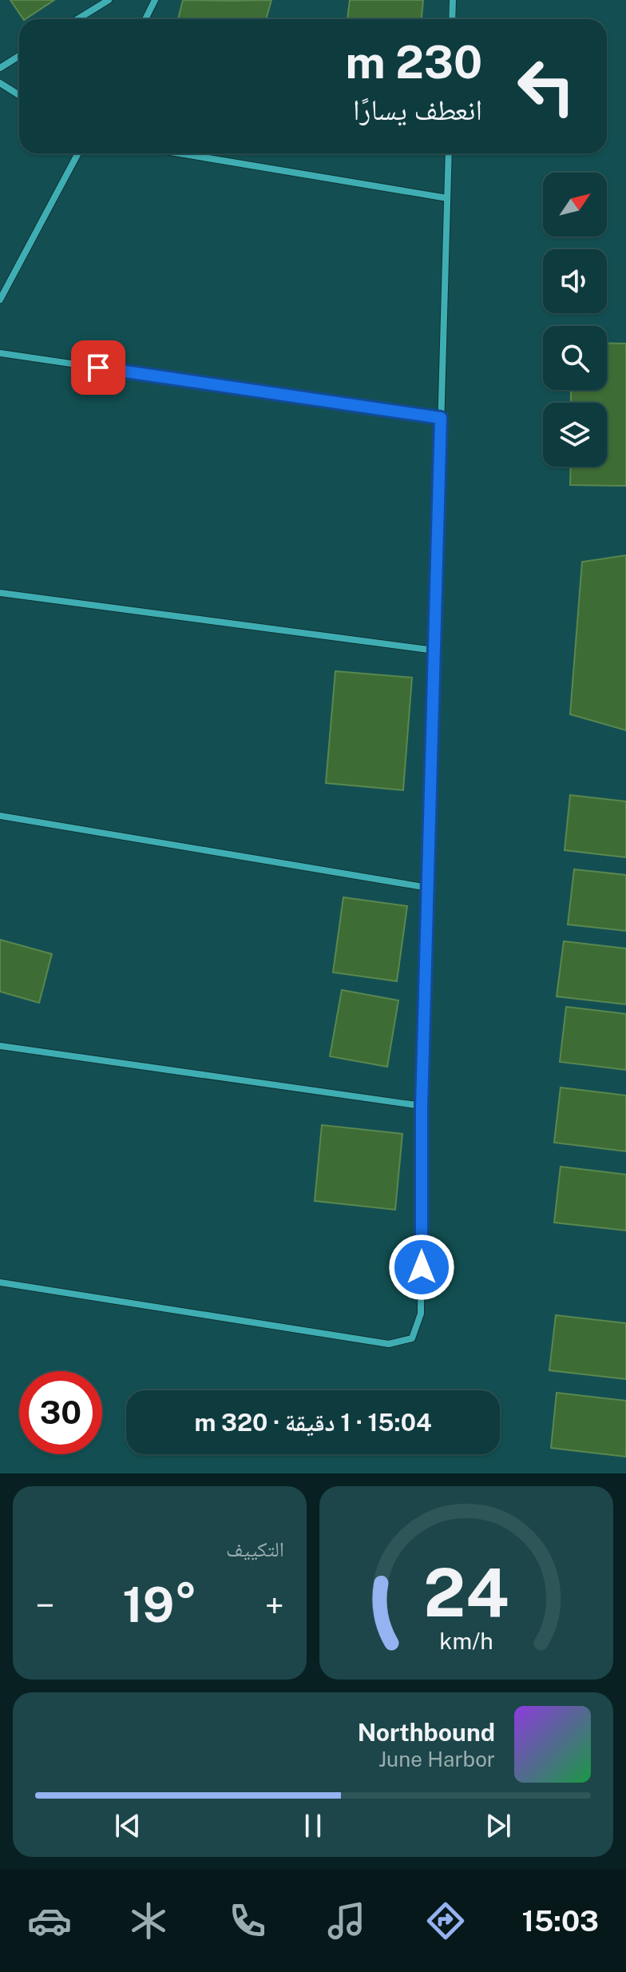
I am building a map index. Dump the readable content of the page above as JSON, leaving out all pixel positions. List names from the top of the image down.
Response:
{
  "north": "top right",
  "page": {
    "turn": ["230 m", "انعطف يسارًا"],
    "limit": "30",
    "trip": "15:04 · 1 دقيقة · 320 m",
    "tile": "التكييف",
    "heat": ["−", "19°", "+"],
    "song": ["Northbound", "June Harbor"],
    "tabs": "15:03",
    "gauge": ["24", "km/h"]
  }
}
